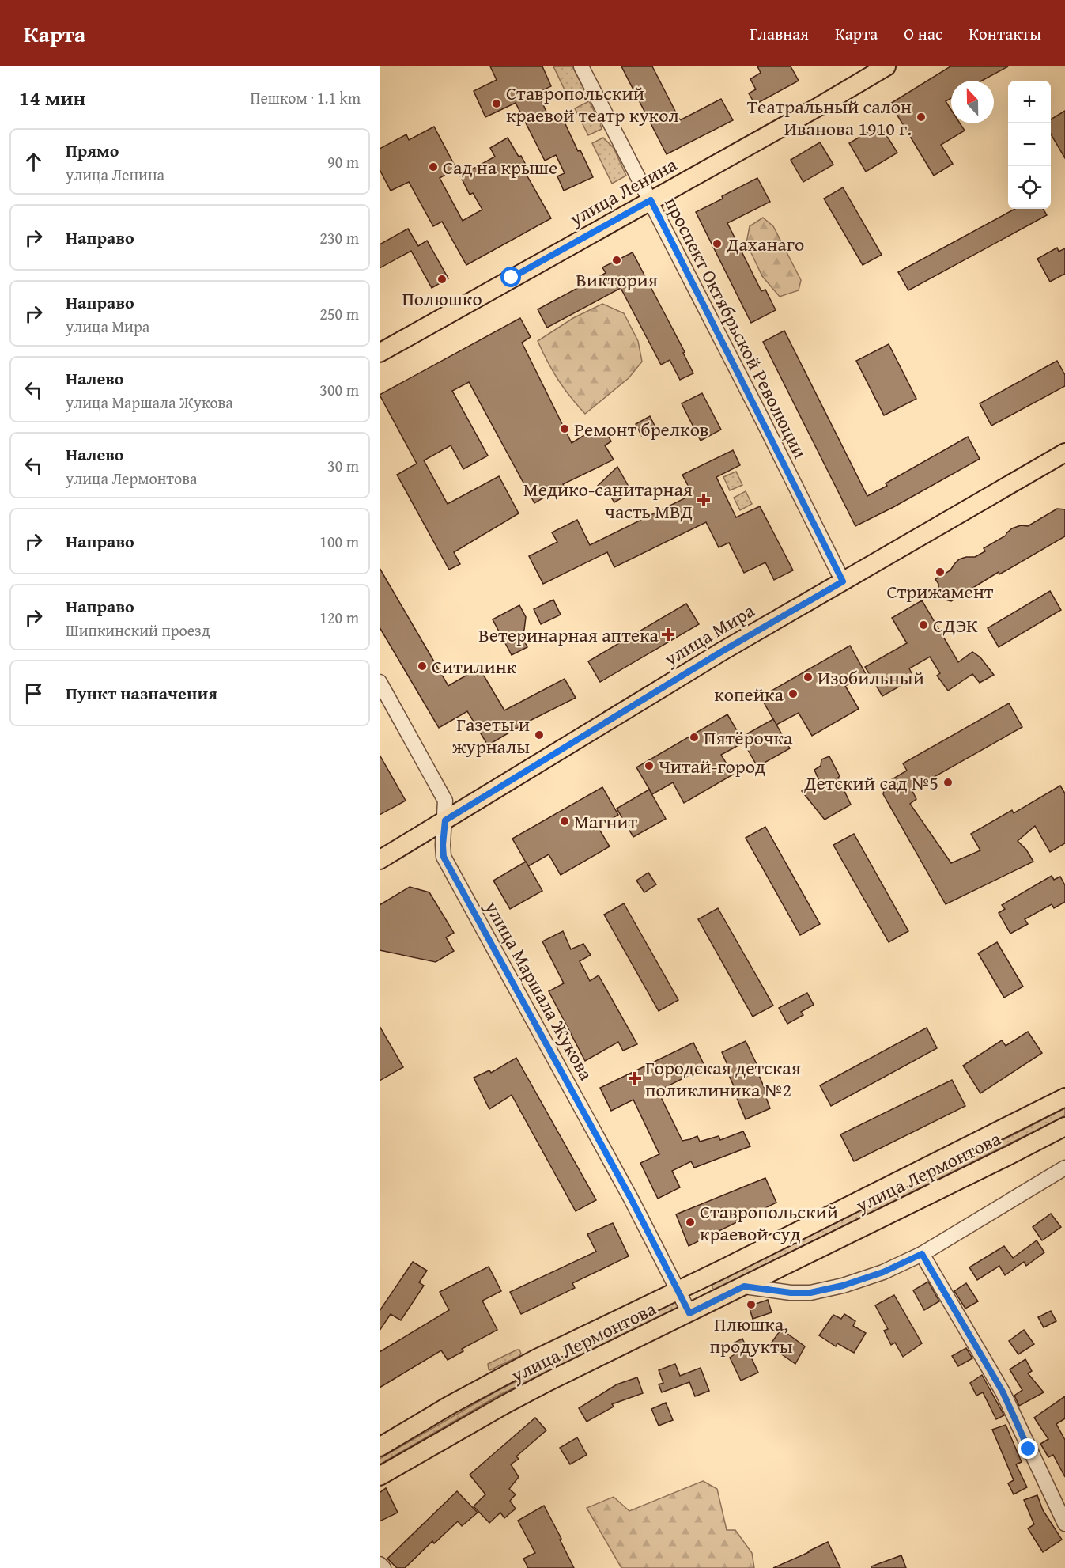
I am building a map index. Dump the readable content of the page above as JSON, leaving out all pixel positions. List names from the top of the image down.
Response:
{
  "streets": {
    "main road": ["улица Ленина", "улица Мира", "улица Лермонтова"],
    "street": ["проспект Октябрьской Революции", "улица Маршала Жукова"]
  },
  "crossings": [
    ["улица Ленина", "проспект Октябрьской Революции"],
    ["проспект Октябрьской Революции", "улица Мира"],
    ["улица Мира", "улица Маршала Жукова"],
    ["улица Маршала Жукова", "улица Лермонтова"]
  ],
  "places": {
    "other": [
      "Ставропольский краевой театр кукол",
      "Театральный салон Иванова 1910 г.",
      "Сад на крыше",
      "Даханаго",
      "Виктория",
      "Полюшко",
      "Ремонт брелков",
      "Стрижамент",
      "СДЭК",
      "Ситилинк",
      "Изобильный",
      "копейка",
      "Газеты и журналы",
      "Пятёрочка",
      "Читай-город",
      "Детский сад №5",
      "Магнит",
      "Ставропольский краевой суд",
      "Плюшка, продукты"
    ],
    "health": ["Медико-санитарная часть МВД", "Ветеринарная аптека", "Городская детская поликлиника №2"]
  },
  "north": "top",
  "page": {
    "header": "Карта",
    "nav": [
      "Главная",
      "Карта",
      "О нас",
      "Контакты"
    ],
    "heading": ["14 мин", "Пешком · 1.1 km"],
    "map_buttons": ["+", "−"],
    "list": [
      ["Прямо", "улица Ленина", "90 m"],
      ["Направо", "230 m"],
      ["Направо", "улица Мира", "250 m"],
      ["Налево", "улица Маршала Жукова", "300 m"],
      ["Налево", "улица Лермонтова", "30 m"],
      ["Направо", "100 m"],
      ["Направо", "Шипкинский проезд", "120 m"],
      "Пункт назначения"
    ]
  }
}
